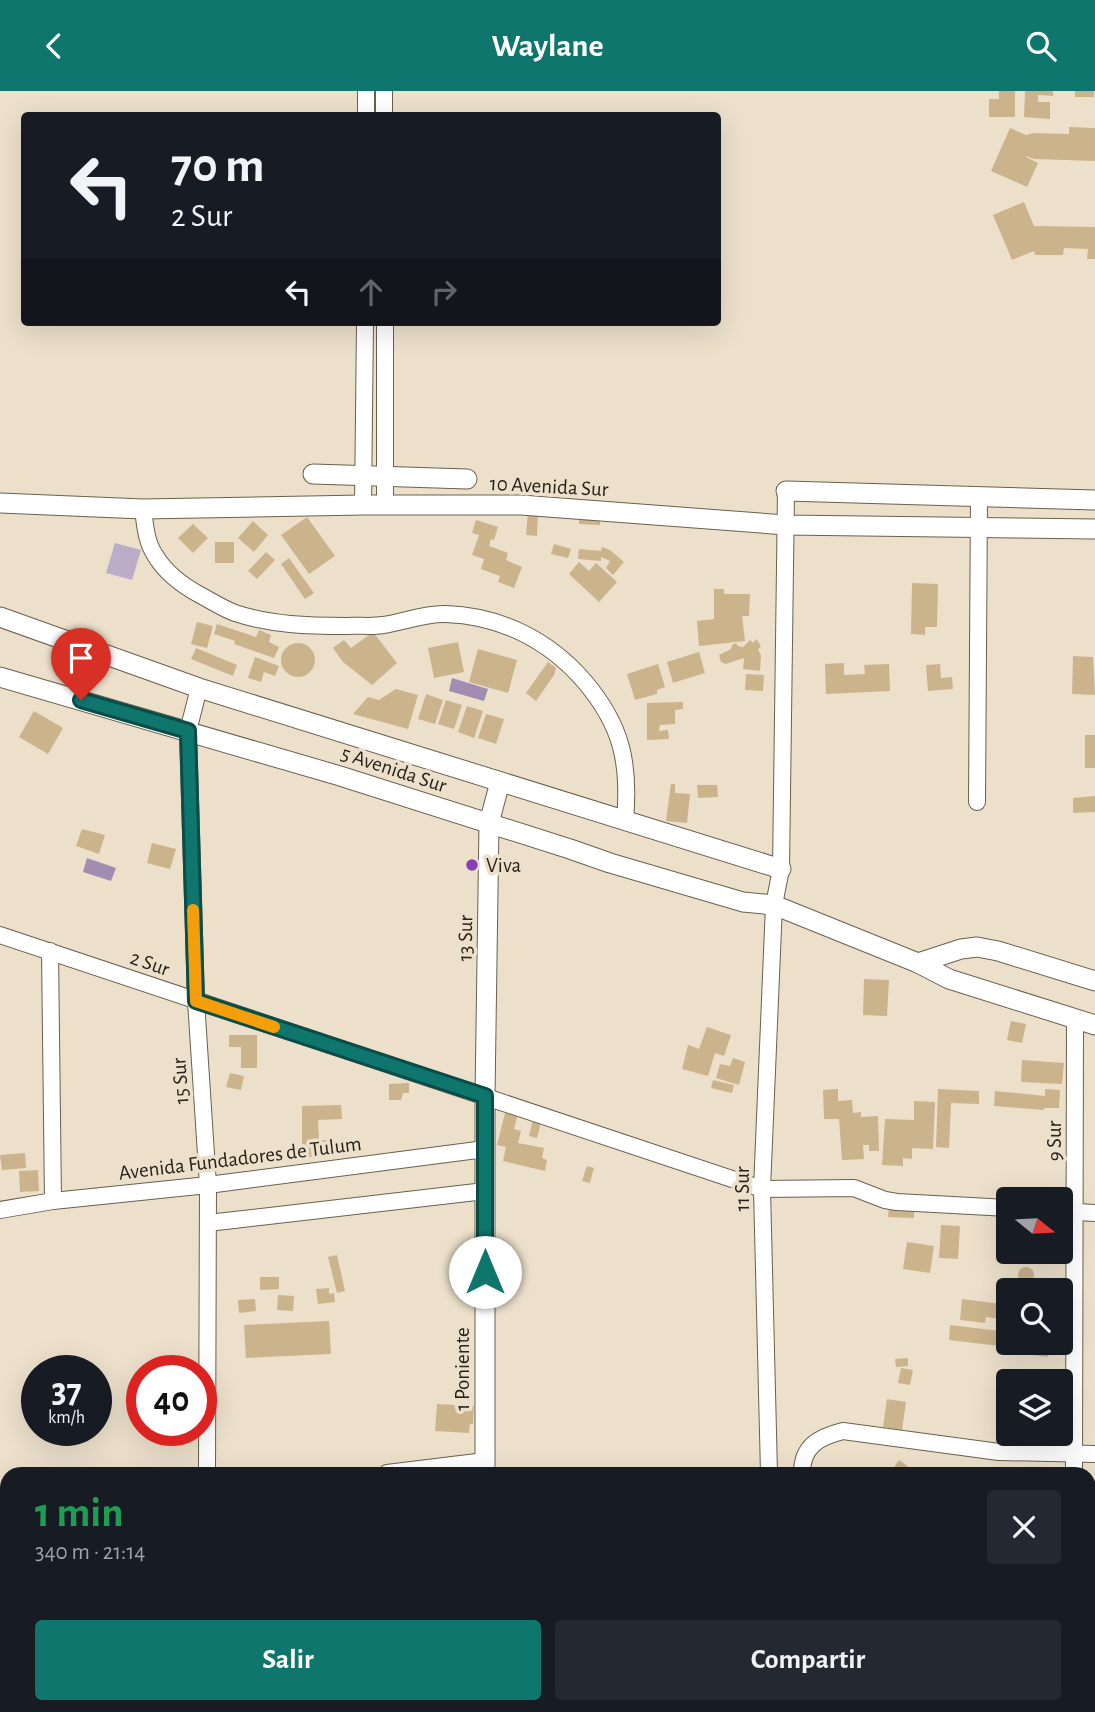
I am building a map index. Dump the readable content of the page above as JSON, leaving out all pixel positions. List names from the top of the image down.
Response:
{
  "streets": {
    "street": [
      "10 Avenida Sur",
      "5 Avenida Sur",
      "13 Sur",
      "2 Sur",
      "15 Sur",
      "9 Sur",
      "Avenida Fundadores de Tulum",
      "11 Sur",
      "1 Poniente"
    ]
  },
  "crossings": [
    ["10 Avenida Sur", "11 Sur"],
    ["5 Avenida Sur", "13 Sur"],
    ["5 Avenida Sur", "15 Sur"],
    ["5 Avenida Sur", "9 Sur"],
    ["5 Avenida Sur", "11 Sur"],
    ["13 Sur", "2 Sur"],
    ["13 Sur", "1 Poniente"],
    ["2 Sur", "15 Sur"],
    ["2 Sur", "11 Sur"],
    ["2 Sur", "1 Poniente"],
    ["15 Sur", "Avenida Fundadores de Tulum"],
    ["Avenida Fundadores de Tulum", "1 Poniente"]
  ],
  "places": ["Viva"],
  "north": "right",
  "page": {
    "header": "Waylane",
    "turn": ["70 m", "2 Sur"],
    "speed": "37 km/h",
    "limit": "40",
    "heading": ["1 min", "340 m · 21:14"],
    "buttons": ["Salir", "Compartir"]
  }
}
